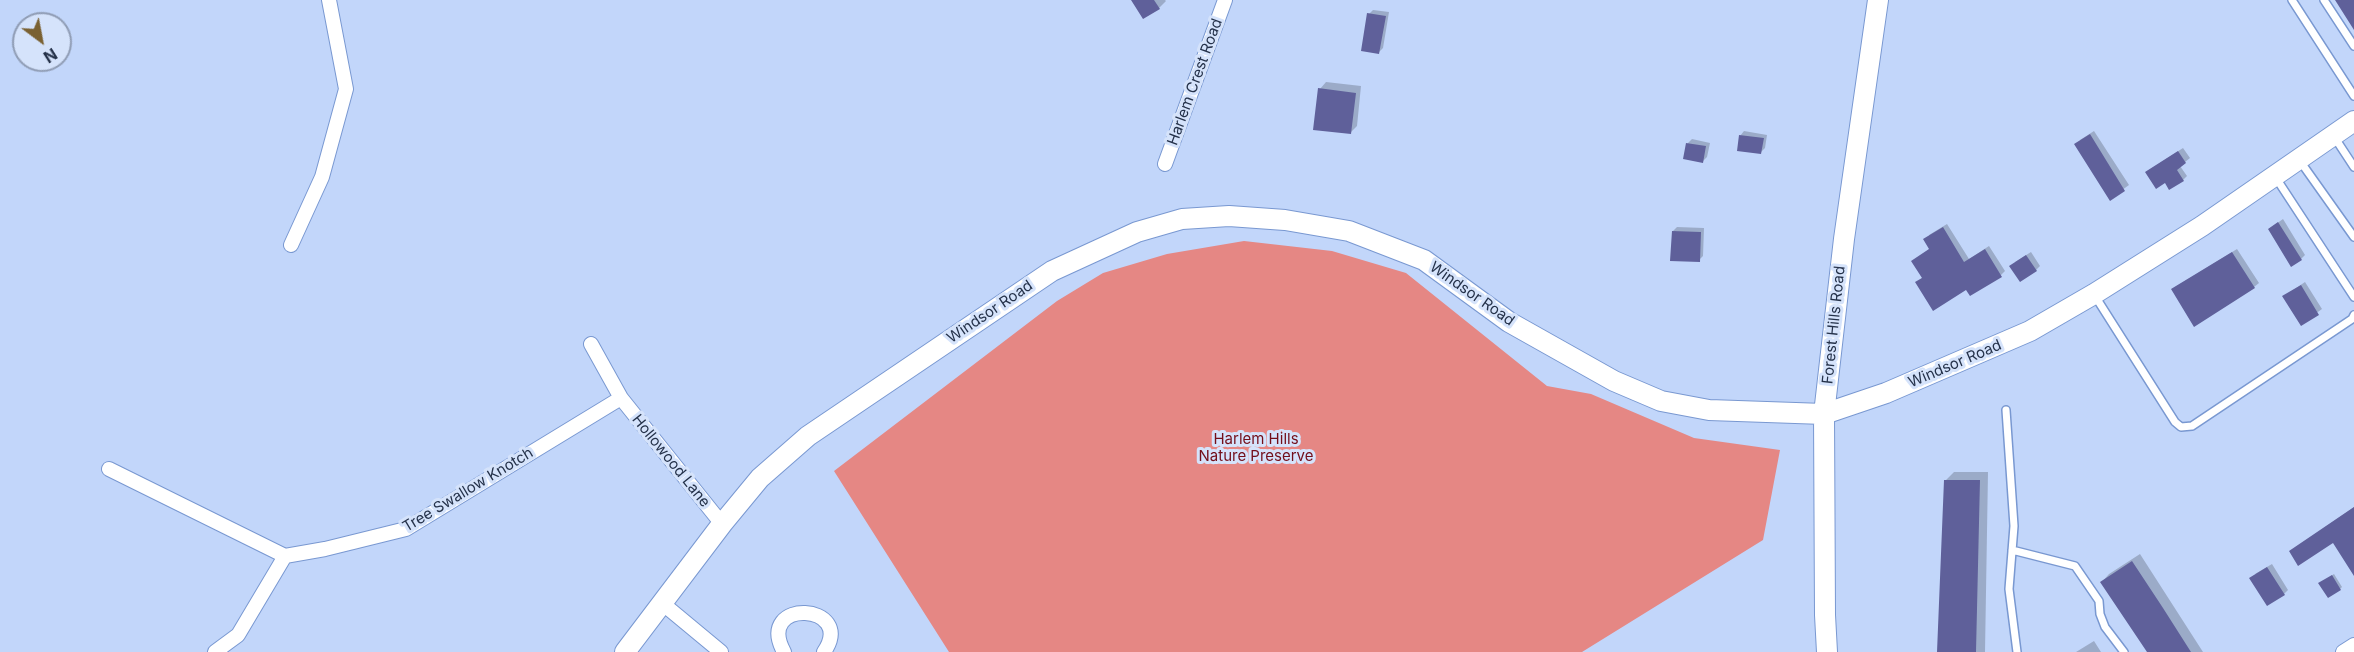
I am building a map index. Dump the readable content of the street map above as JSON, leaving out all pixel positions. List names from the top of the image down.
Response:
{
  "streets": {
    "street": [
      "Harlem Crest Road",
      "Windsor Road",
      "Forest Hills Road",
      "Hollowood Lane",
      "Tree Swallow Knotch"
    ]
  },
  "crossings": [
    ["Windsor Road", "Forest Hills Road"],
    ["Windsor Road", "Hollowood Lane"],
    ["Hollowood Lane", "Tree Swallow Knotch"]
  ],
  "parks": ["Harlem Hills Nature Preserve"],
  "north": "bottom right"
}
